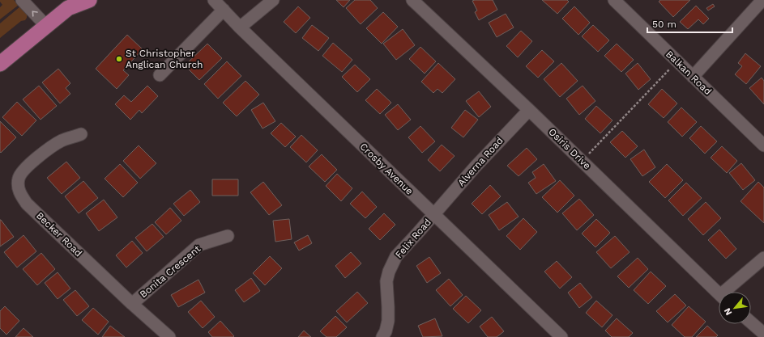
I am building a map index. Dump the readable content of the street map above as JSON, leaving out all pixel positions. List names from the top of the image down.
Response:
{
  "streets": {
    "street": [
      "Balkan Road",
      "Osiris Drive",
      "Alverna Road",
      "Crosby Avenue",
      "Becker Road",
      "Felix Road",
      "Bonita Crescent"
    ]
  },
  "crossings": [
    ["Osiris Drive", "Alverna Road"],
    ["Alverna Road", "Crosby Avenue"],
    ["Alverna Road", "Felix Road"],
    ["Crosby Avenue", "Felix Road"],
    ["Becker Road", "Bonita Crescent"]
  ],
  "places": ["St Christopher Anglican Church"],
  "scale_bar": "50 m",
  "north": "bottom left"
}
